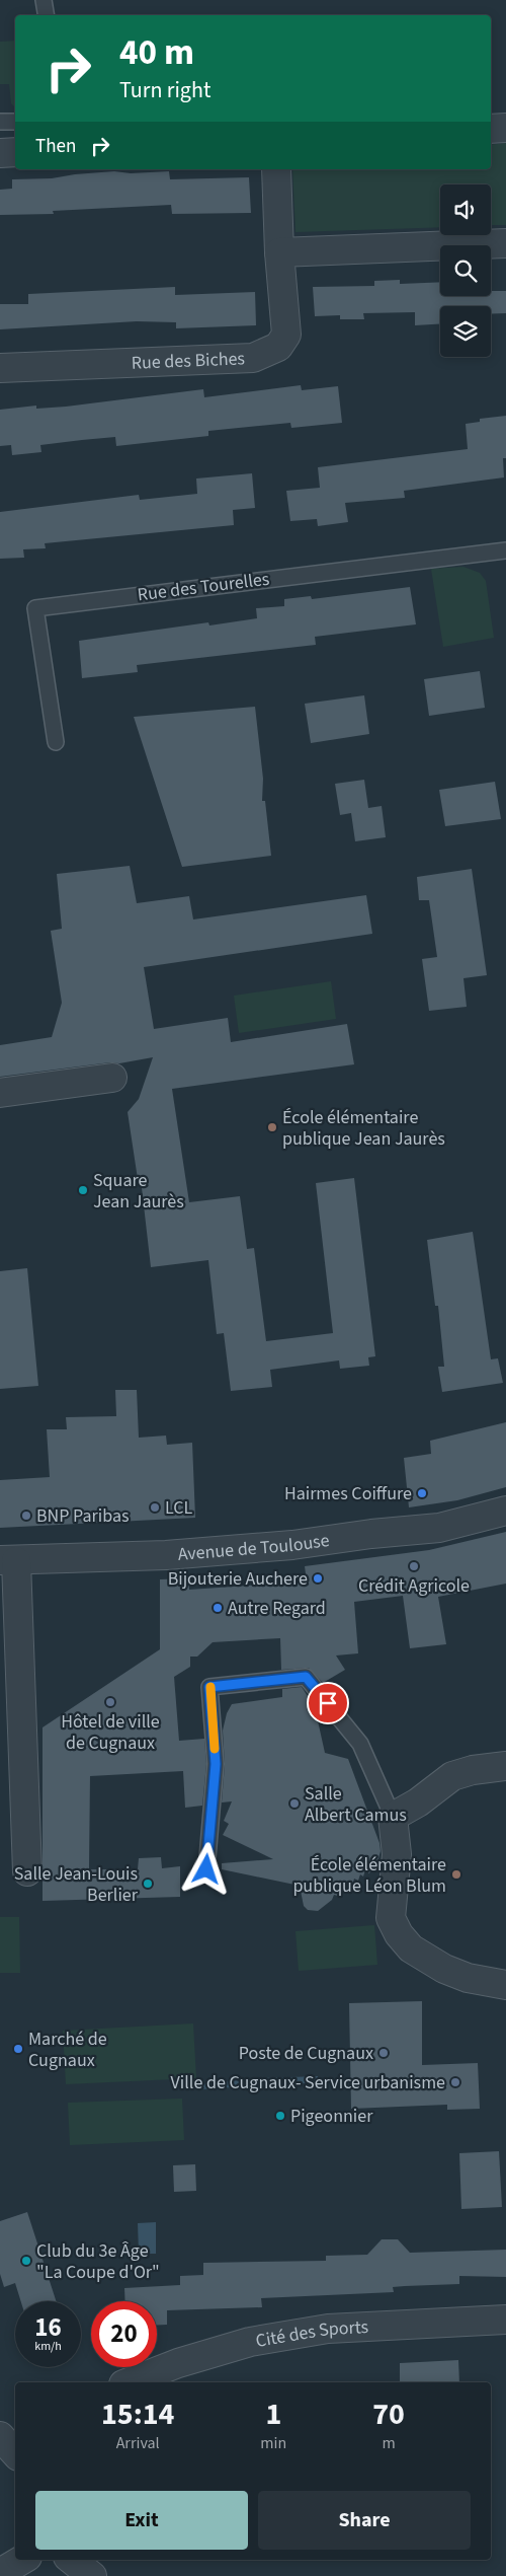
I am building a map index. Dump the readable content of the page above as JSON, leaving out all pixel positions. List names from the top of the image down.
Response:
{
  "streets": {
    "street": ["Rue des Biches", "Avenue de Toulouse", "Cité des Sports"],
    "lane": ["Rue des Tourelles"]
  },
  "places": [
    "École élémentaire publique Jean Jaurès",
    "Square Jean Jaurès",
    "Hairmes Coiffure",
    "LCL",
    "BNP Paribas",
    "Crédit Agricole",
    "Bijouterie Auchere",
    "Autre Regard",
    "Hôtel de ville de Cugnaux",
    "Salle Albert Camus",
    "École élémentaire publique Léon Blum",
    "Salle Jean-Louis Berlier",
    "Marché de Cugnaux",
    "Poste de Cugnaux",
    "Ville de Cugnaux- Service urbanisme",
    "Pigeonnier",
    "Club du 3e Âge \"La Coupe d'Or\""
  ],
  "page": {
    "turn": ["40 m", "Turn right"],
    "then": "Then",
    "speed": "16 km/h",
    "limit": "20",
    "eta": [
      "15:14",
      "Arrival",
      "1",
      "min",
      "70",
      "m"
    ],
    "buttons": ["Exit", "Share"]
  }
}
